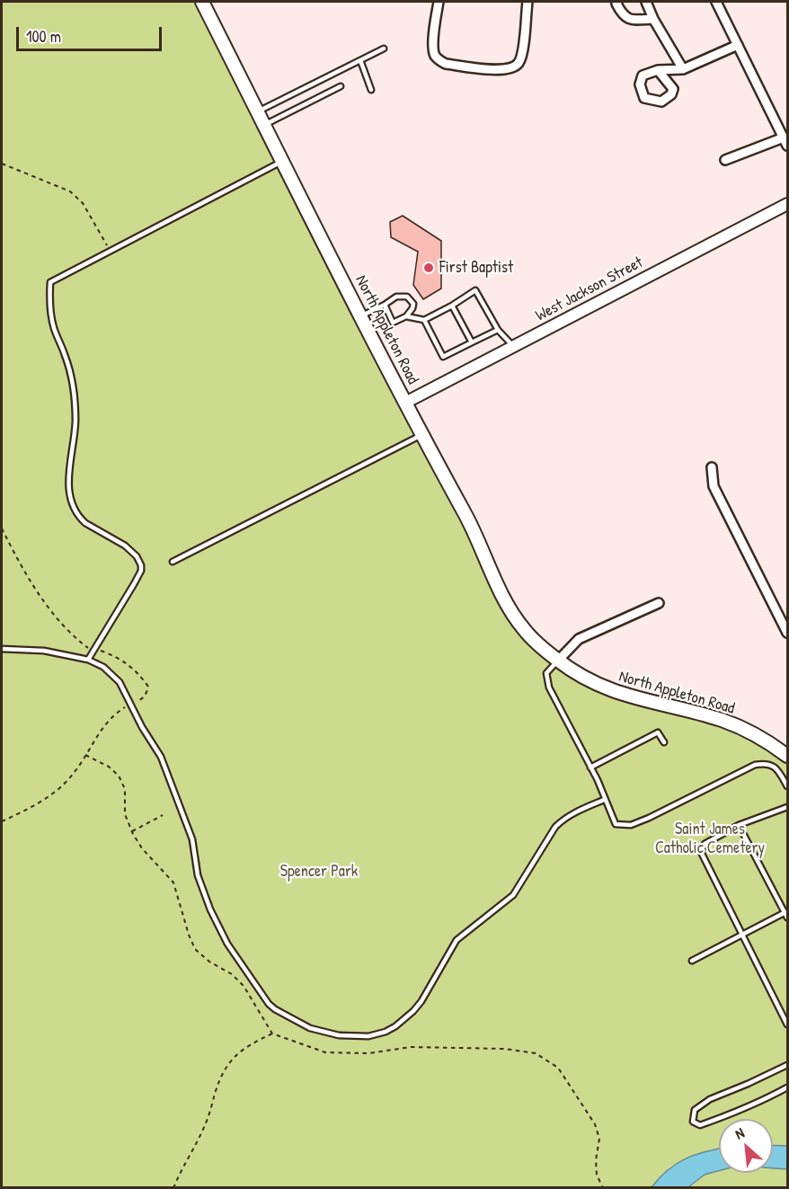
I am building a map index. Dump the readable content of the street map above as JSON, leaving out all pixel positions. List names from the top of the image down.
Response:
{
  "streets": {
    "main road": ["North Appleton Road"],
    "street": ["West Jackson Street"]
  },
  "crossings": [
    ["West Jackson Street", "North Appleton Road"]
  ],
  "parks": ["Saint James Catholic Cemetery", "Spencer Park"],
  "places": ["First Baptist"],
  "scale_bar": "100 m",
  "north": "top left"
}
